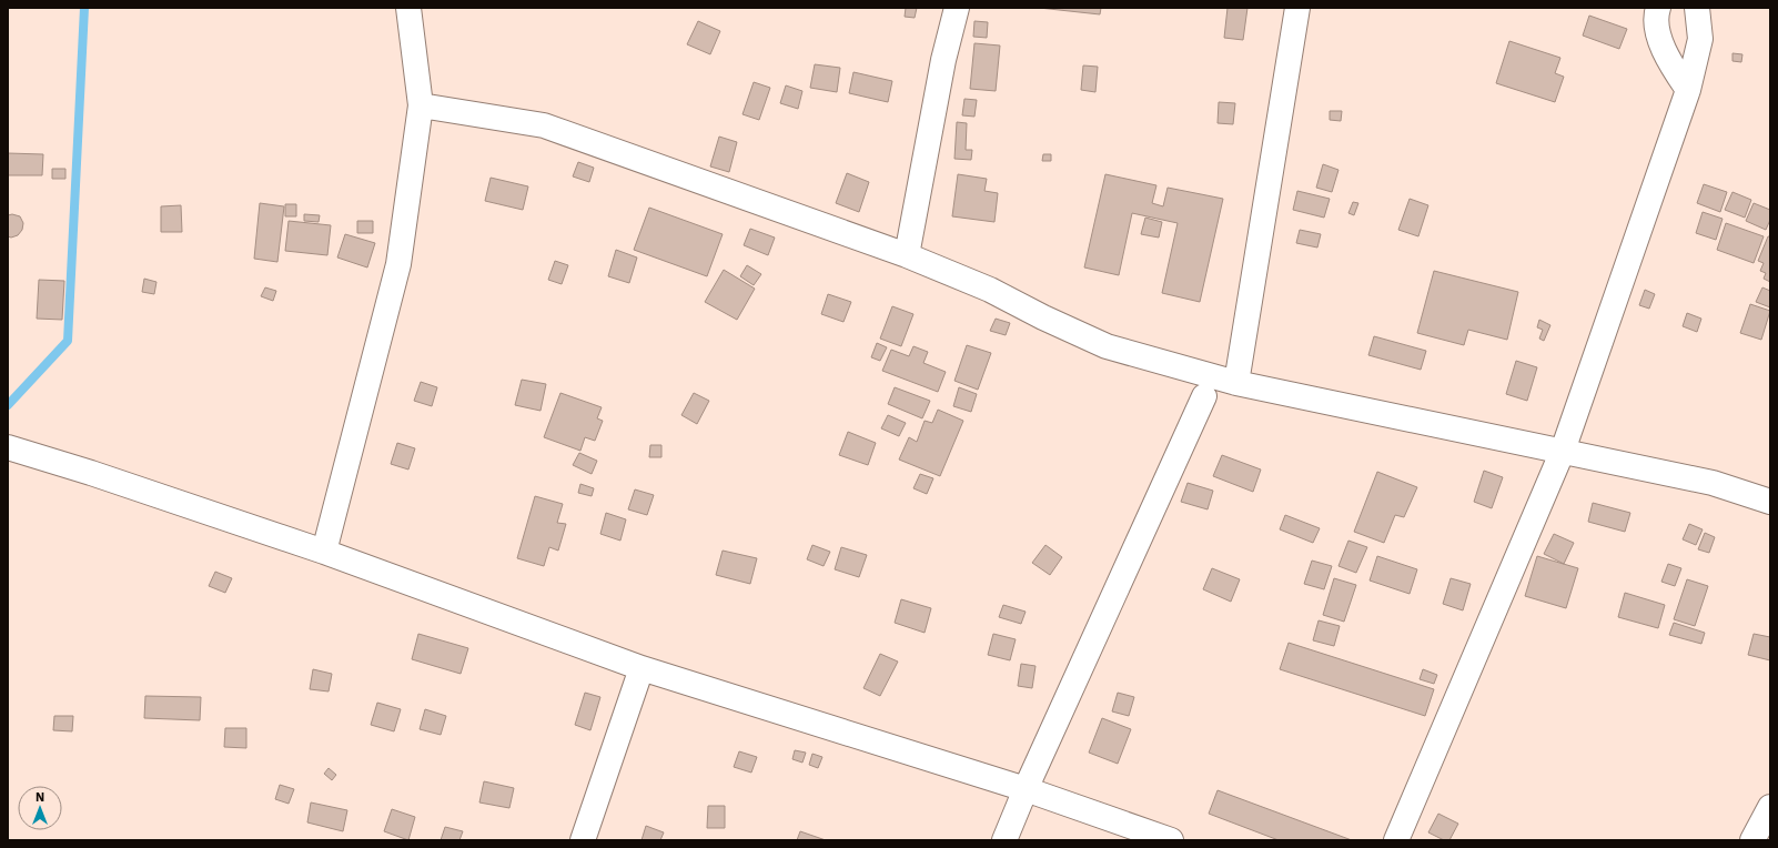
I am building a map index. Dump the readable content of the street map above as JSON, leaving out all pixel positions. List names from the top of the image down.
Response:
{
  "north": "top"
}
